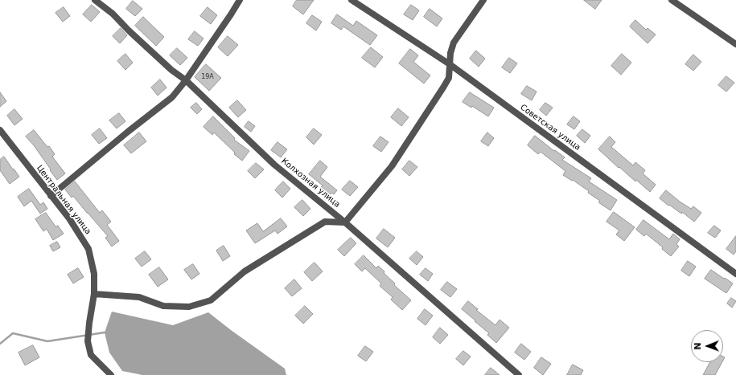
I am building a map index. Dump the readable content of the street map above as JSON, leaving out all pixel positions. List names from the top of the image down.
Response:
{
  "streets": {
    "street": ["Советская улица", "Колхозная улица", "Центральная улица"]
  },
  "house_numbers": ["19А"],
  "north": "left"
}
